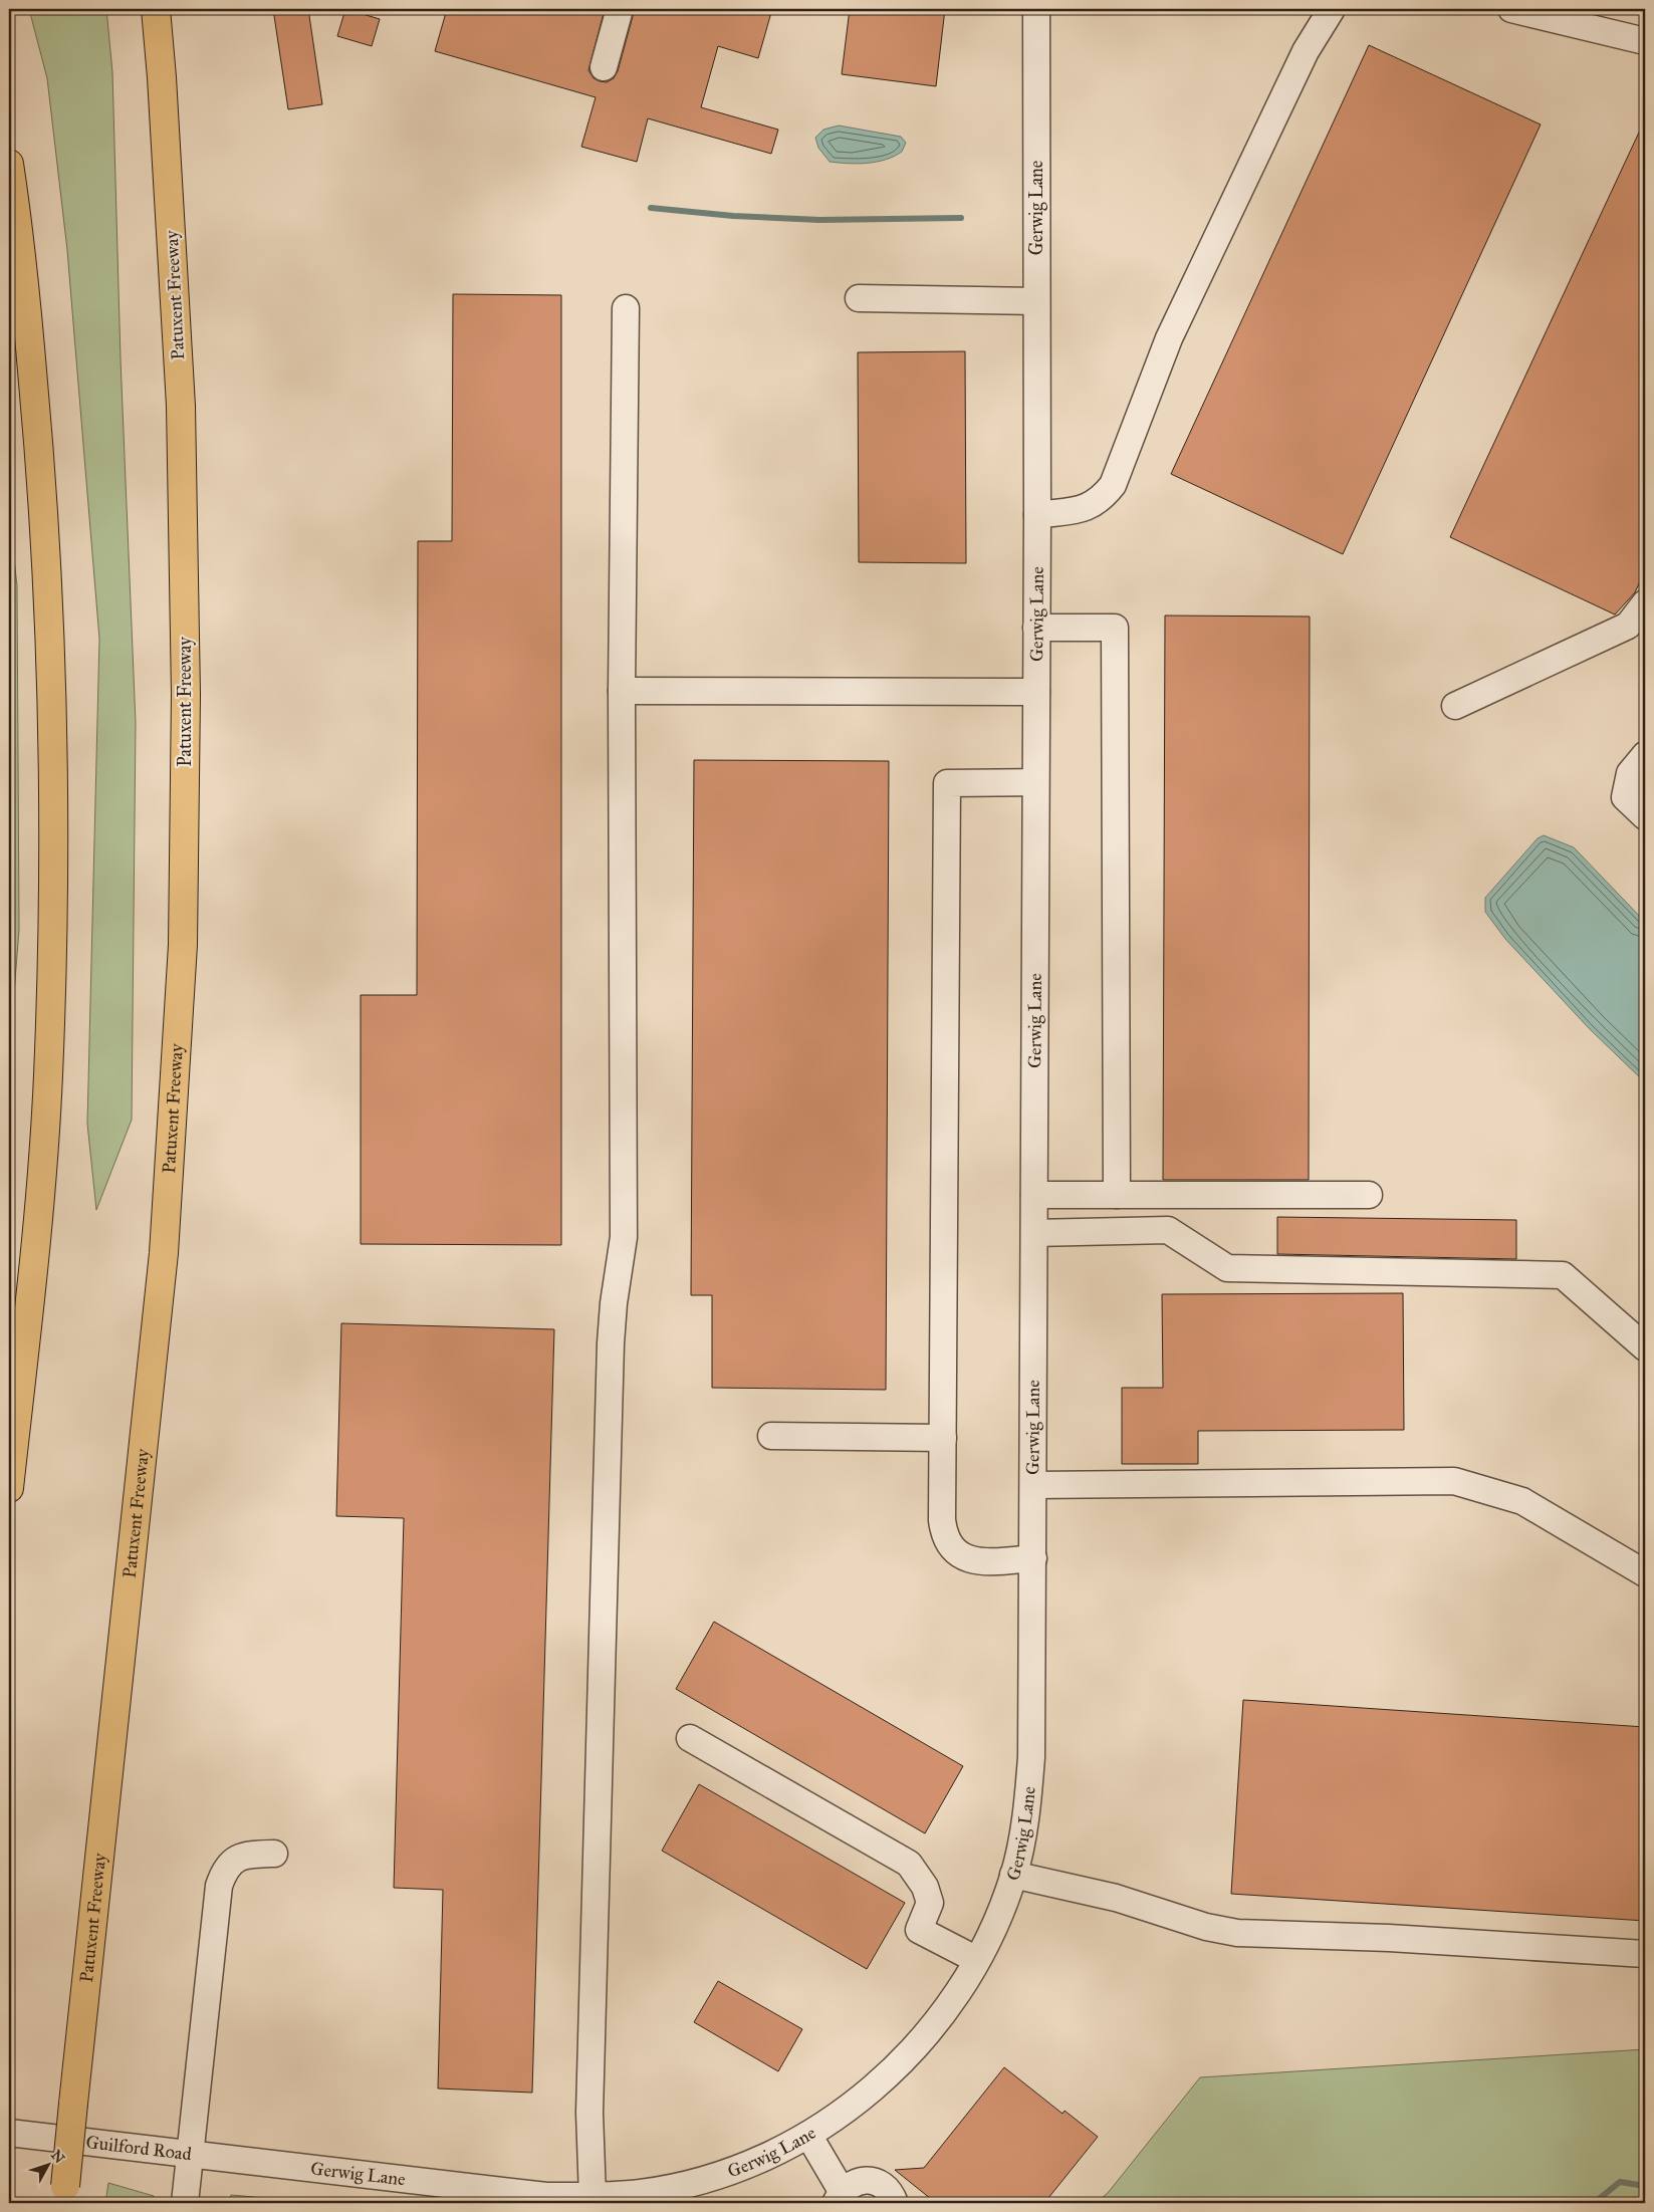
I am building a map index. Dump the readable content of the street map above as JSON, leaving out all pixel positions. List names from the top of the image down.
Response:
{
  "streets": {
    "highway": ["Patuxent Freeway"],
    "street": ["Gerwig Lane", "Guilford Road"]
  },
  "crossings": [
    ["Gerwig Lane", "Guilford Road"]
  ],
  "north": "top right"
}
